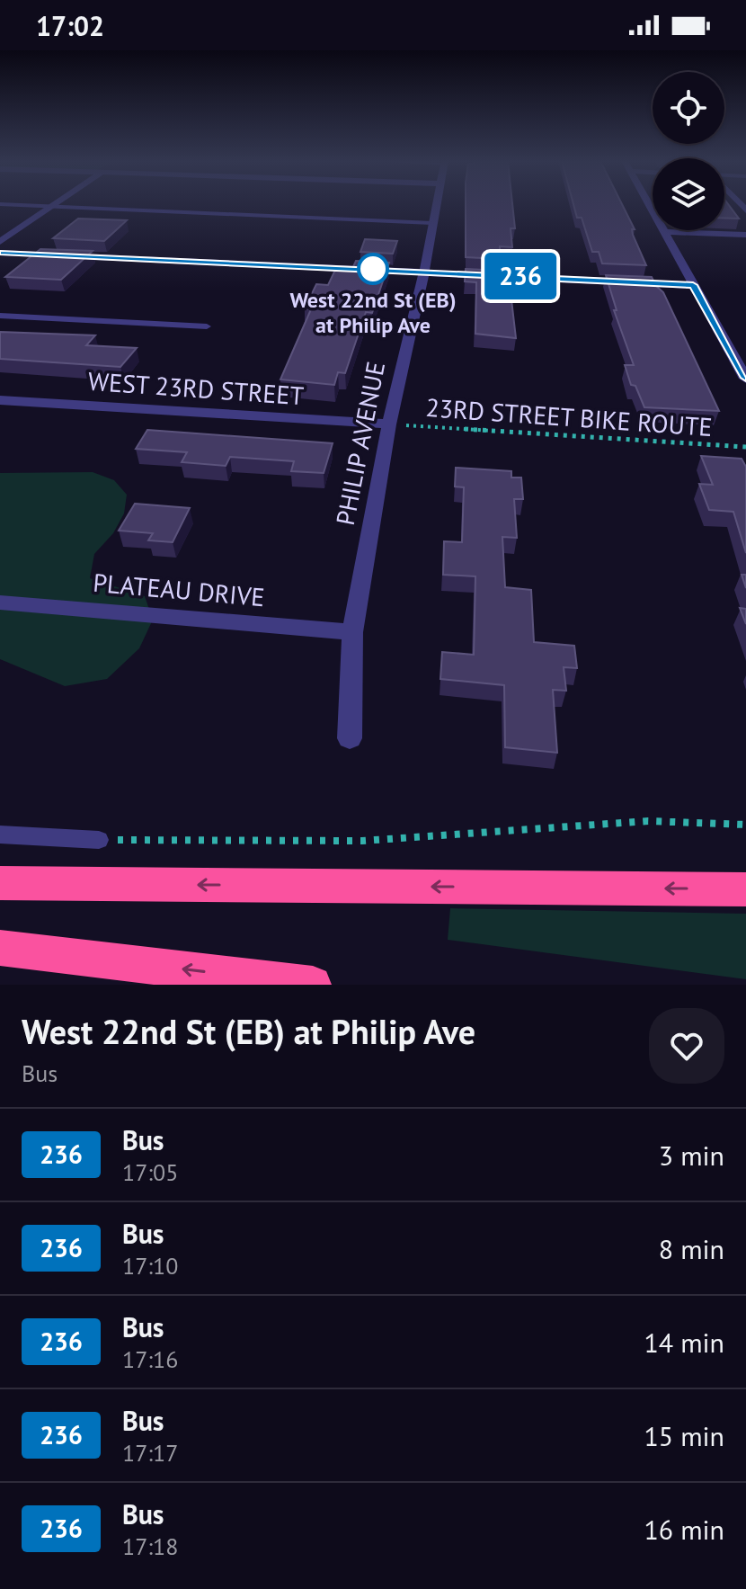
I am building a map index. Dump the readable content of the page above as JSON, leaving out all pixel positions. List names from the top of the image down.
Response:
{
  "streets": {
    "street": ["WEST 23RD STREET", "PHILIP AVENUE", "PLATEAU DRIVE"],
    "path": ["23RD STREET BIKE ROUTE"]
  },
  "crossings": [
    ["WEST 23RD STREET", "23RD STREET BIKE ROUTE"],
    ["WEST 23RD STREET", "PHILIP AVENUE"],
    ["23RD STREET BIKE ROUTE", "PHILIP AVENUE"],
    ["PHILIP AVENUE", "PLATEAU DRIVE"]
  ],
  "places": ["West 22nd St (EB) at Philip Ave"],
  "lines": ["bus line 236"],
  "page": {
    "status": "17:02",
    "on_map": "236",
    "heading": ["West 22nd St (EB) at Philip Ave", "Bus"],
    "list": [
      {
        "mark": "236",
        "name": "Bus",
        "note": "17:05",
        "value": "3 min"
      },
      {
        "mark": "236",
        "name": "Bus",
        "note": "17:10",
        "value": "8 min"
      },
      {
        "mark": "236",
        "name": "Bus",
        "note": "17:16",
        "value": "14 min"
      },
      {
        "mark": "236",
        "name": "Bus",
        "note": "17:17",
        "value": "15 min"
      },
      {
        "mark": "236",
        "name": "Bus",
        "note": "17:18",
        "value": "16 min"
      }
    ]
  }
}
